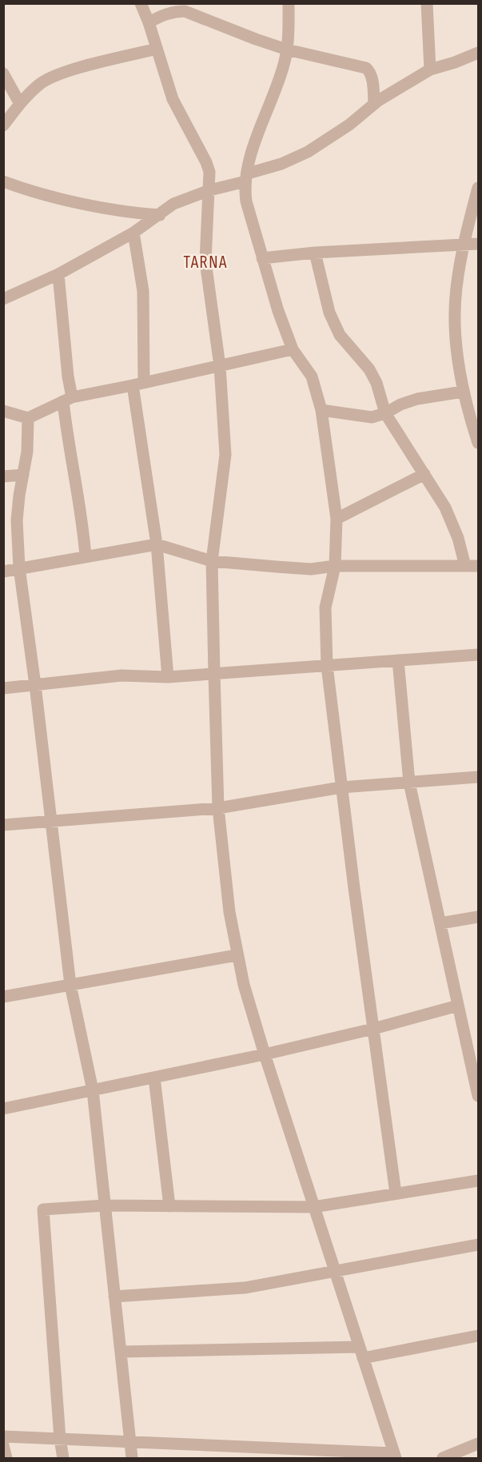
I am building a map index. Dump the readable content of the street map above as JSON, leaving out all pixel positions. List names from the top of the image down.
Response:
{
  "districts": ["TARNA"]
}
